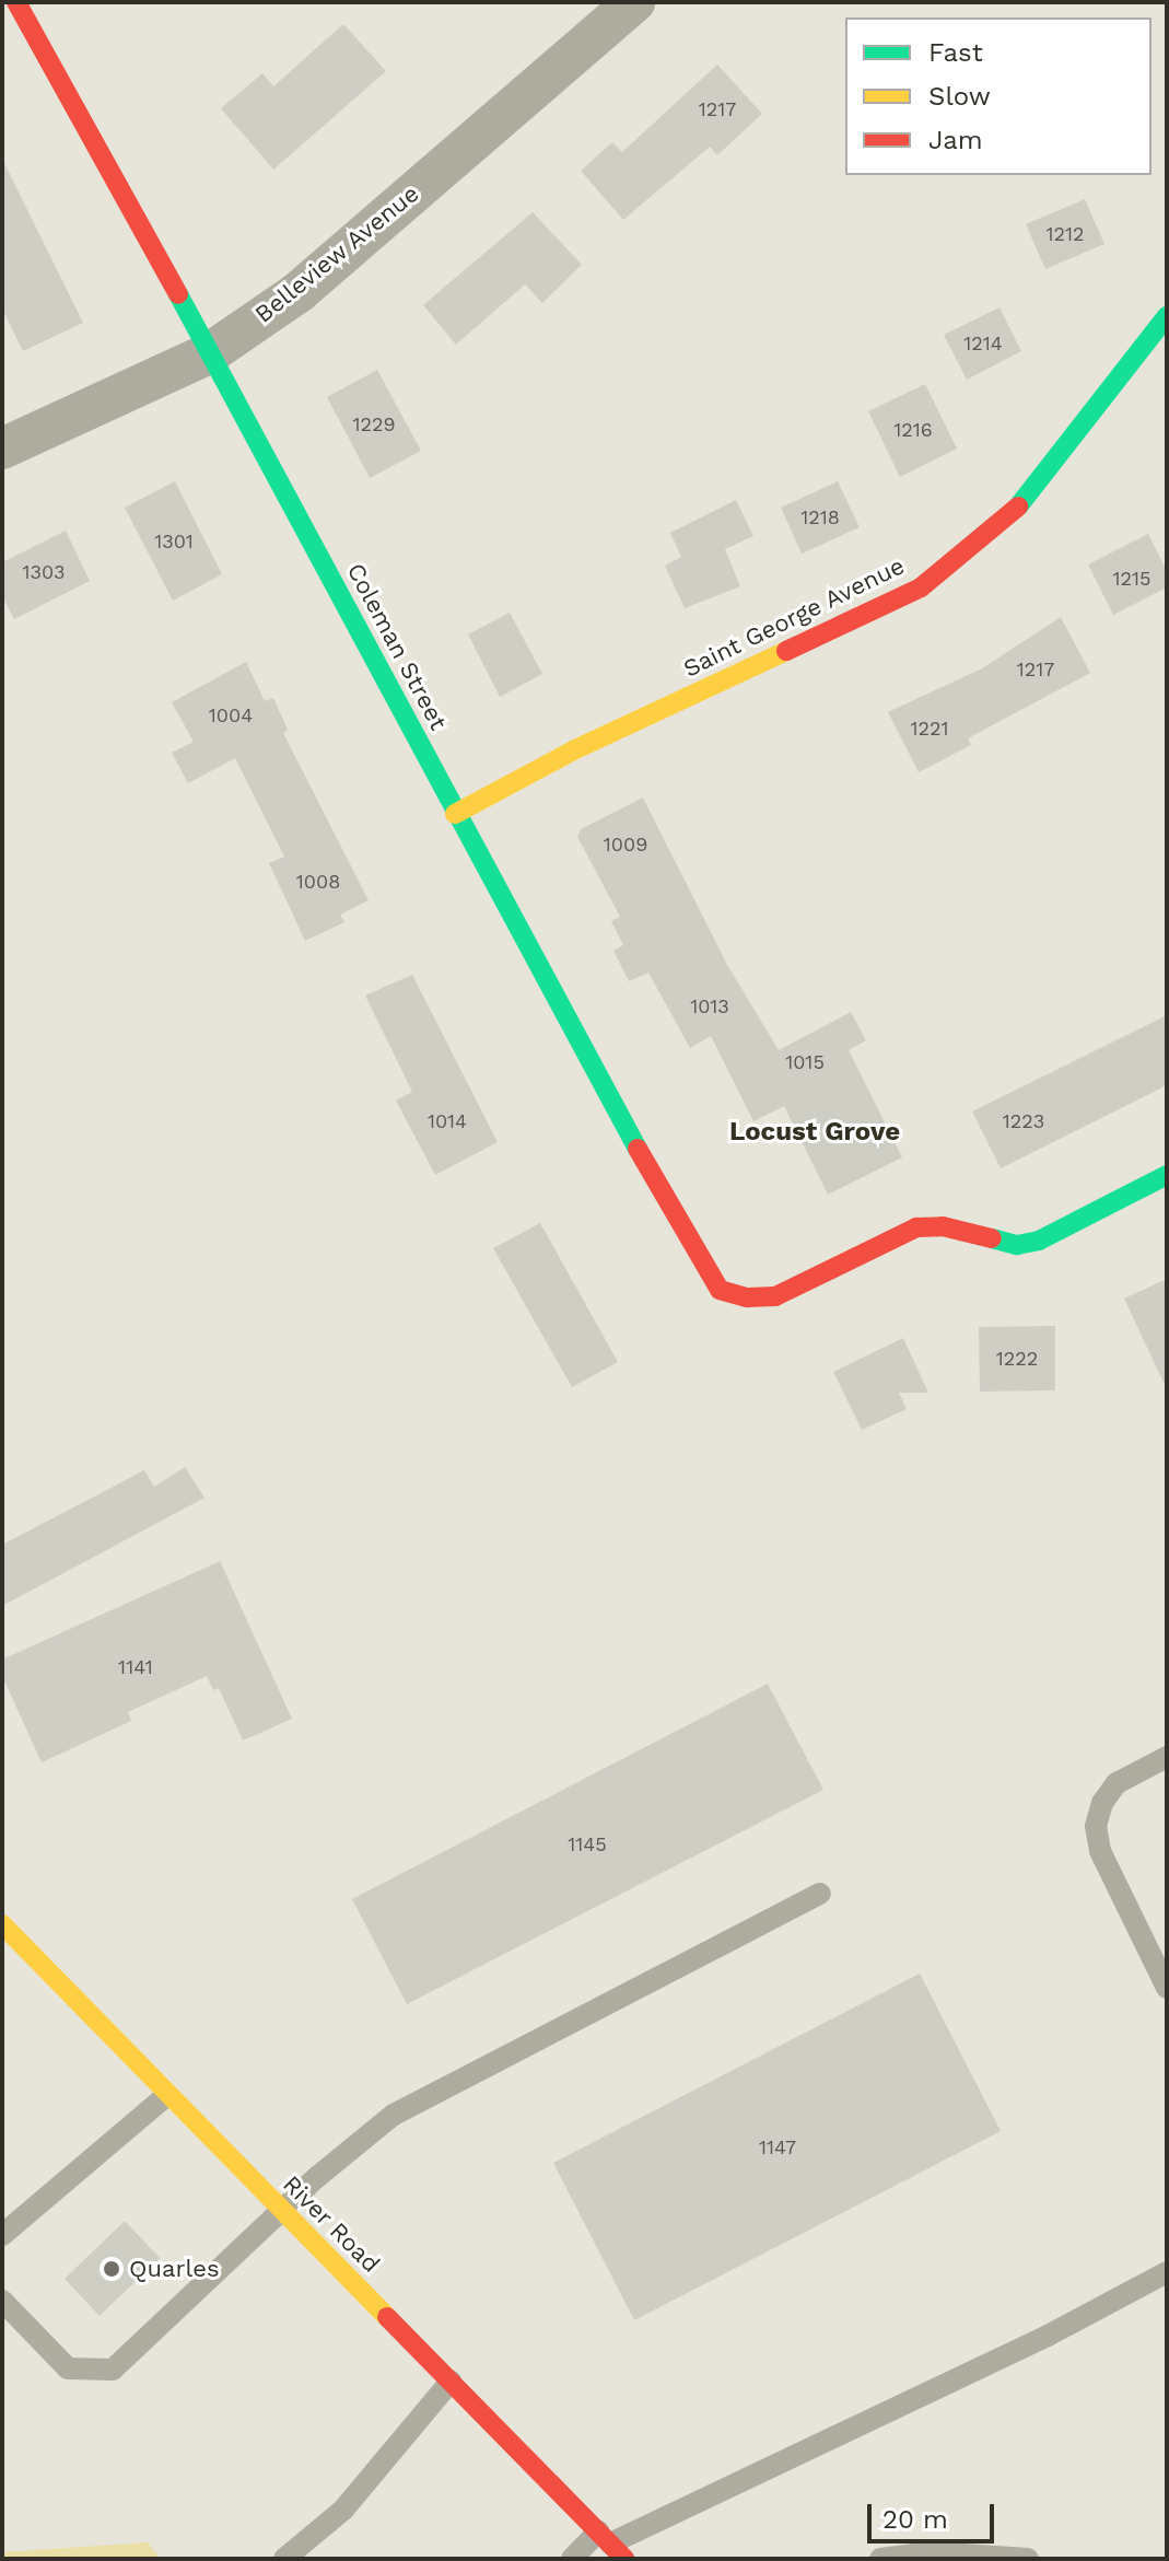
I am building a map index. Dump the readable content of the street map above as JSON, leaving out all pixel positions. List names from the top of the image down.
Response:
{
  "streets": {
    "street": [
      "Belleview Avenue",
      "Saint George Avenue",
      "Coleman Street",
      "River Road"
    ]
  },
  "crossings": [
    ["Belleview Avenue", "Coleman Street"],
    ["Saint George Avenue", "Coleman Street"]
  ],
  "districts": ["Locust Grove"],
  "places": ["Quarles"],
  "house_numbers": [
    "1217",
    "1212",
    "1214",
    "1229",
    "1216",
    "1218",
    "1301",
    "1303",
    "1215",
    "1217",
    "1004",
    "1221",
    "1009",
    "1008",
    "1013",
    "1015",
    "1014",
    "1223",
    "1222",
    "1141",
    "1145",
    "1147"
  ],
  "legend": ["Fast", "Slow", "Jam"],
  "scale_bar": "20 m"
}
